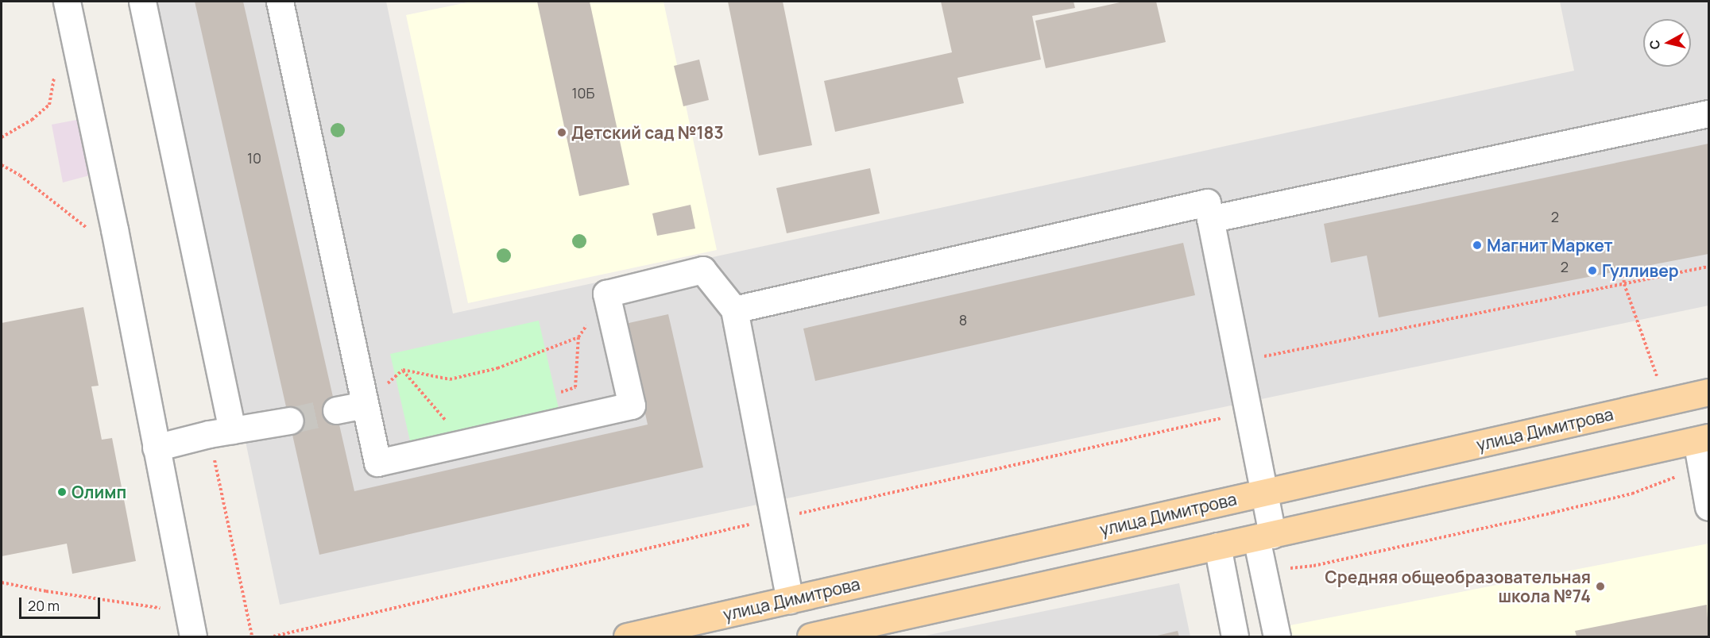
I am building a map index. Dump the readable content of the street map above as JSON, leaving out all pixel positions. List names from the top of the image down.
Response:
{
  "streets": {
    "main road": ["улица Димитрова"]
  },
  "places": [
    "Детский сад №183",
    "Магнит Маркет",
    "Гулливер",
    "Олимп",
    "Средняя общеобразовательная школа №74"
  ],
  "house_numbers": [
    "10Б",
    "10",
    "2",
    "2",
    "8"
  ],
  "scale_bar": "20 m",
  "north": "left"
}
